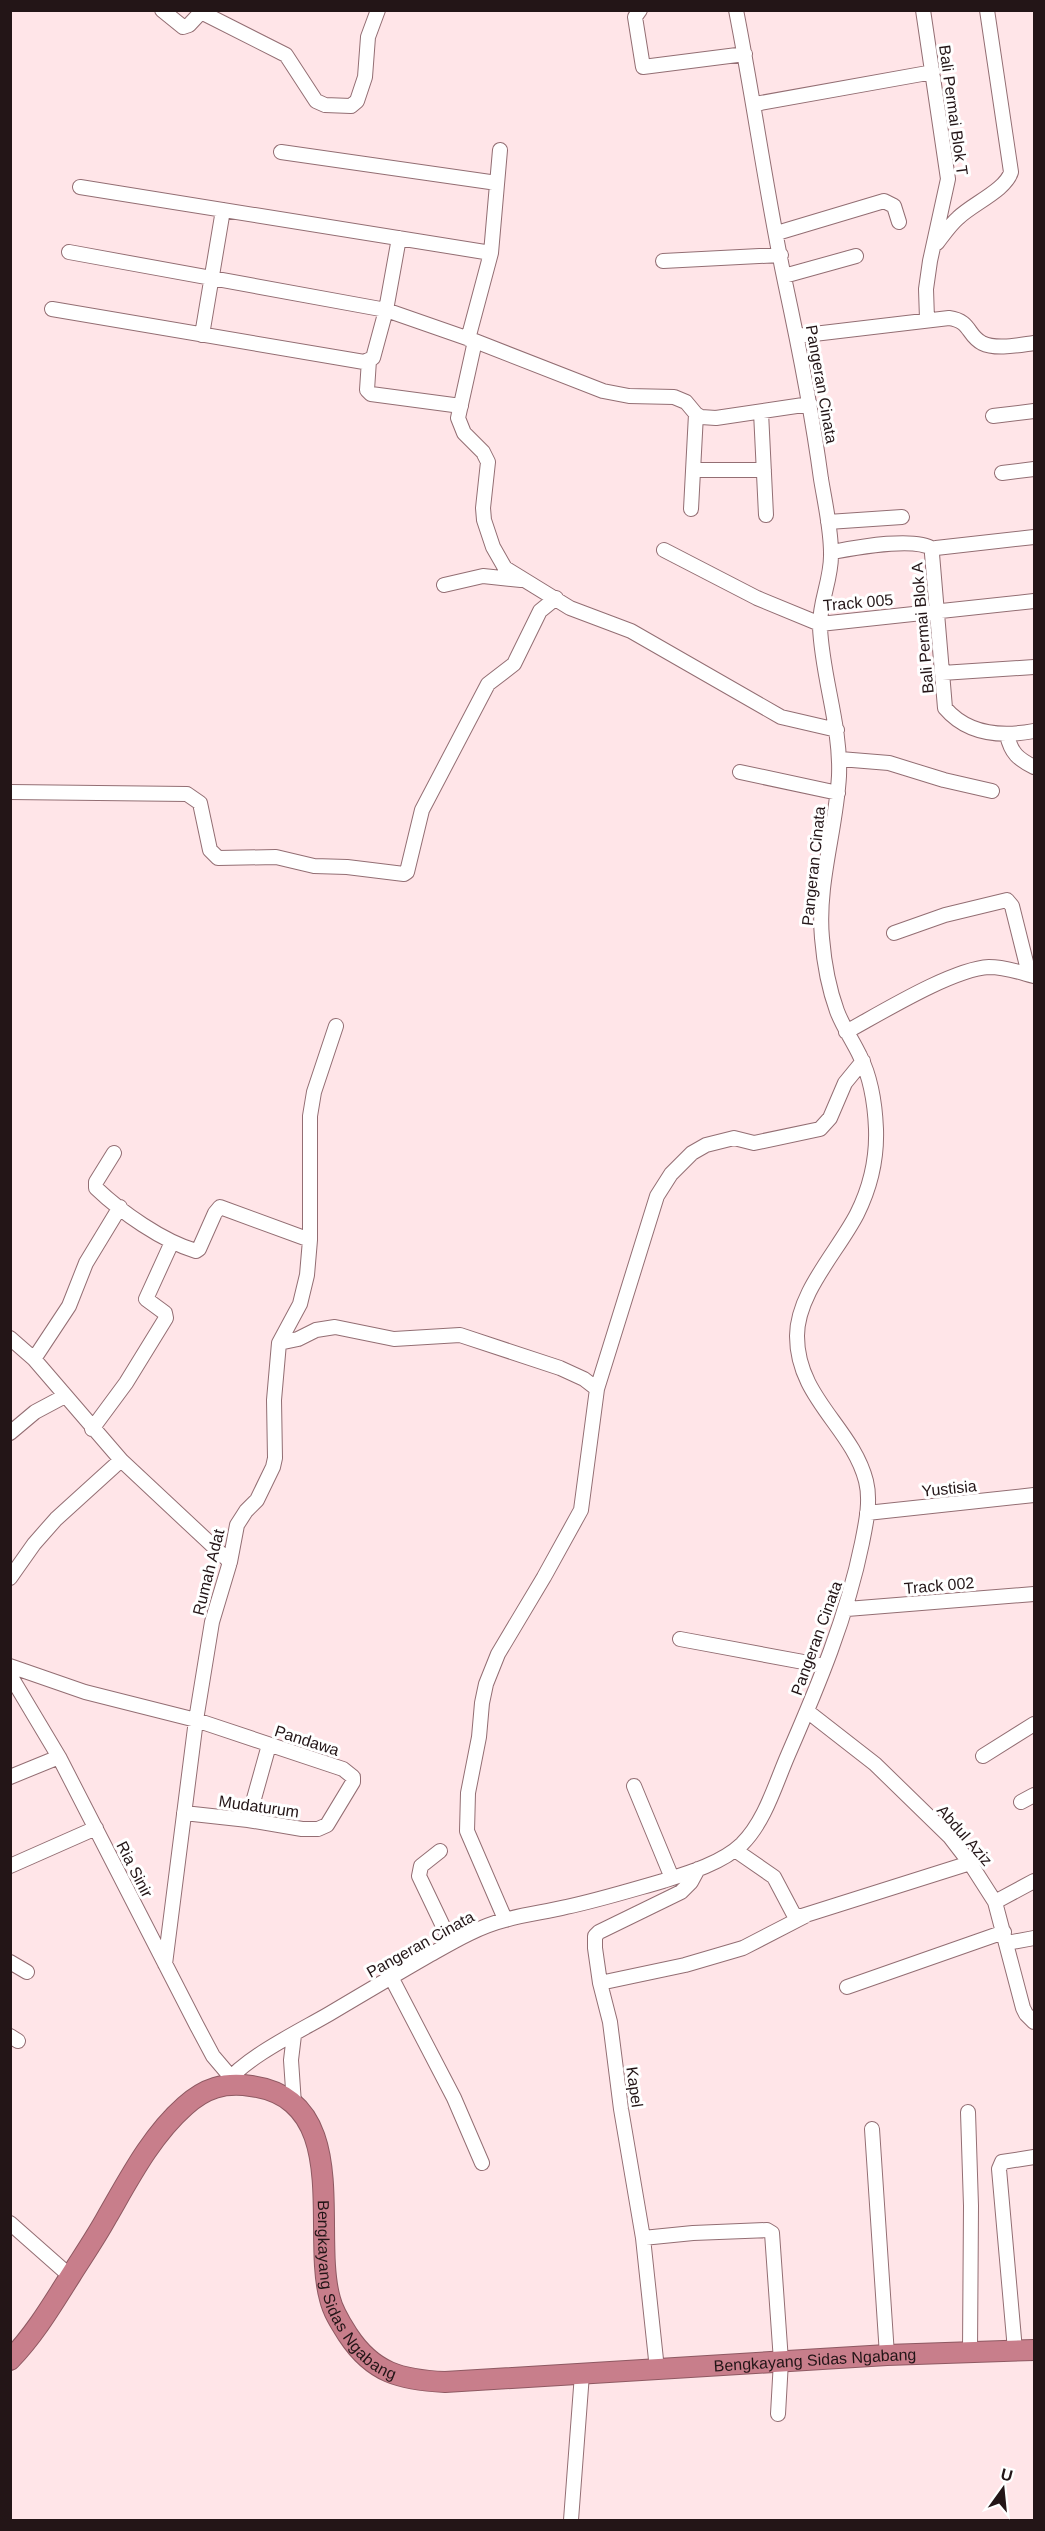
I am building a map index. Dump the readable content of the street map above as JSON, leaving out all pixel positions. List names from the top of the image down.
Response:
{
  "streets": {
    "highway": ["Bengkayang Sidas Ngabang"],
    "street": [
      "Bali Permai Blok T",
      "Pangeran Cinata",
      "Track 005",
      "Bali Permai Blok A",
      "Yustisia",
      "Rumah Adat",
      "Track 002",
      "Pandawa",
      "Mudaturum",
      "Abdul Aziz",
      "Ria Sinir",
      "Kapel"
    ]
  },
  "crossings": [
    ["Pangeran Cinata", "Track 005"],
    ["Pangeran Cinata", "Yustisia"],
    ["Pangeran Cinata", "Track 002"],
    ["Pangeran Cinata", "Abdul Aziz"],
    ["Pangeran Cinata", "Ria Sinir"],
    ["Pangeran Cinata", "Kapel"],
    ["Pangeran Cinata", "Bengkayang Sidas Ngabang"],
    ["Track 005", "Bali Permai Blok A"],
    ["Rumah Adat", "Pandawa"],
    ["Rumah Adat", "Mudaturum"],
    ["Rumah Adat", "Ria Sinir"],
    ["Pandawa", "Mudaturum"],
    ["Ria Sinir", "Bengkayang Sidas Ngabang"],
    ["Kapel", "Bengkayang Sidas Ngabang"]
  ],
  "north": "top"
}
